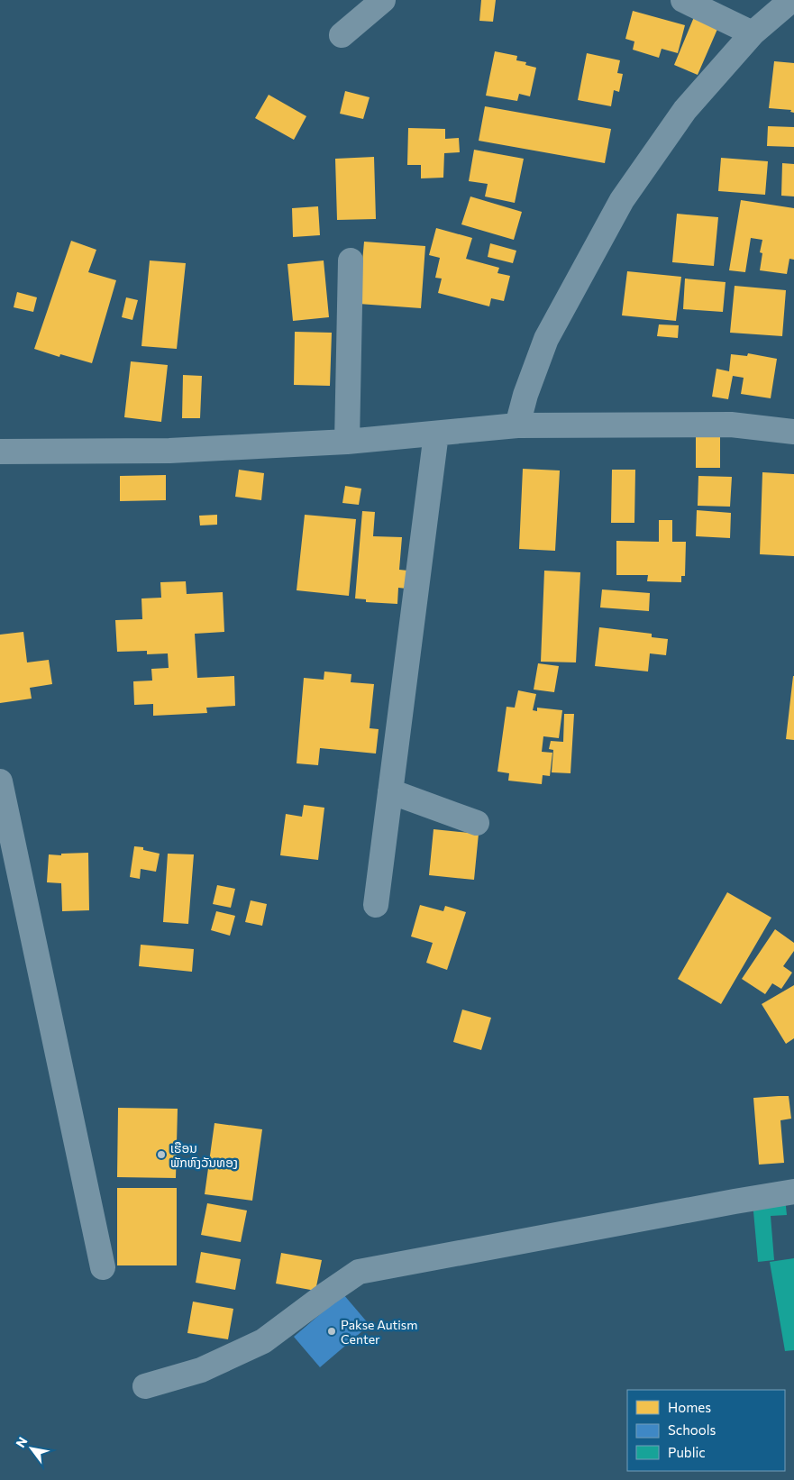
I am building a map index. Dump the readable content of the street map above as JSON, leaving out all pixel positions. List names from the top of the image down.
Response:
{
  "places": ["ເຮືອນ ພັກຫົງວັນທອງ", "Pakse Autism Center"],
  "legend": ["Homes", "Schools", "Public"],
  "north": "top left"
}
